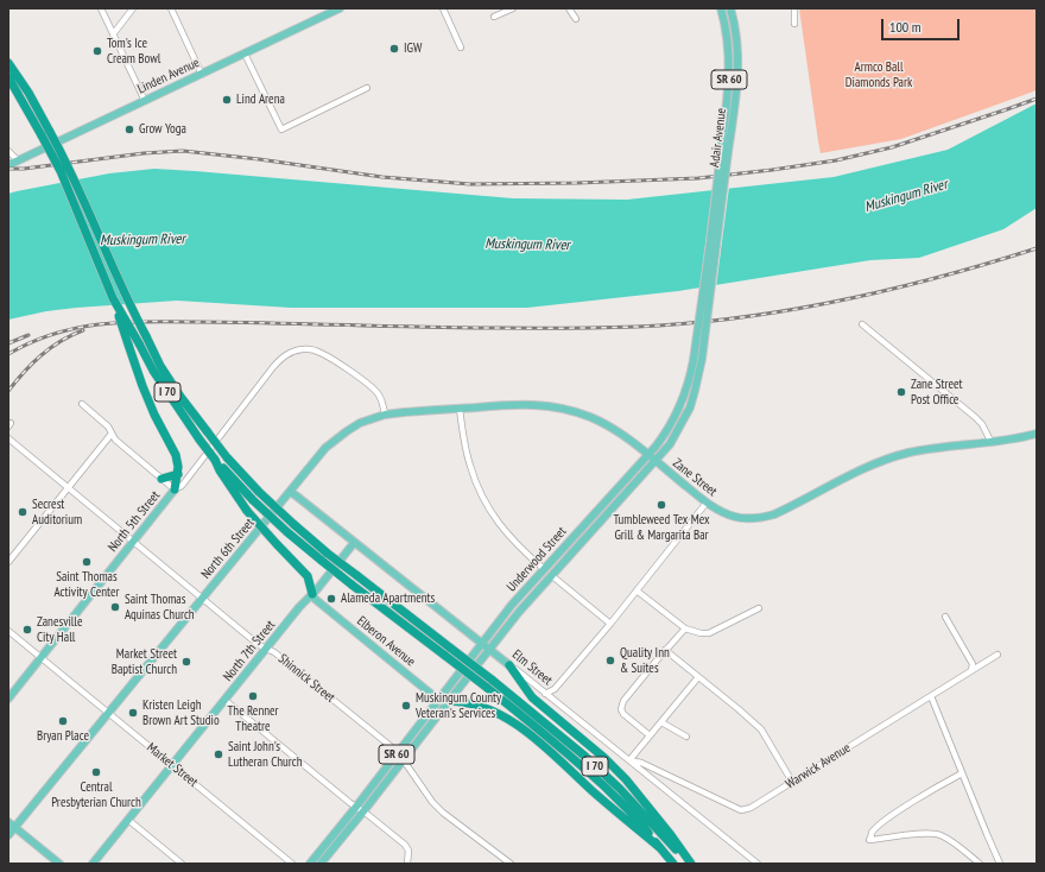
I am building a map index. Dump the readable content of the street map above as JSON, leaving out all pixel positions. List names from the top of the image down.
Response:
{
  "streets": {
    "highway": ["I 70"],
    "main road": [
      "Linden Avenue",
      "SR 60",
      "Adair Avenue",
      "Zane Street",
      "North 5th Street",
      "North 6th Street",
      "Underwood Street",
      "Elberon Avenue",
      "North 7th Street",
      "Elm Street"
    ],
    "street": ["Shinnick Street", "Market Street", "Warwick Avenue"]
  },
  "crossings": [
    ["Adair Avenue", "Underwood Street"],
    ["Zane Street", "North 5th Street"],
    ["Zane Street", "North 6th Street"],
    ["Zane Street", "Underwood Street"],
    ["North 5th Street", "North 6th Street"],
    ["North 5th Street", "Shinnick Street"],
    ["North 5th Street", "Market Street"],
    ["North 6th Street", "Elm Street"],
    ["North 6th Street", "Shinnick Street"],
    ["North 6th Street", "Market Street"],
    ["Underwood Street", "Elberon Avenue"],
    ["Underwood Street", "Elm Street"],
    ["Underwood Street", "Shinnick Street"],
    ["Elberon Avenue", "North 7th Street"],
    ["North 7th Street", "Elm Street"],
    ["North 7th Street", "Shinnick Street"],
    ["North 7th Street", "Market Street"],
    ["Elm Street", "Warwick Avenue"]
  ],
  "water": ["Muskingum River"],
  "parks": ["Armco Ball Diamonds Park"],
  "places": [
    "IGW",
    "Tom's Ice Cream Bowl",
    "Lind Arena",
    "Grow Yoga",
    "Zane Street Post Office",
    "Tumbleweed Tex Mex Grill & Margarita Bar",
    "Secrest Auditorium",
    "Saint Thomas Activity Center",
    "Alameda Apartments",
    "Saint Thomas Aquinas Church",
    "Zanesville City Hall",
    "Quality Inn & Suites",
    "Market Street Baptist Church",
    "The Renner Theatre",
    "Muskingum County Veteran's Services",
    "Kristen Leigh Brown Art Studio",
    "Bryan Place",
    "Saint John's Lutheran Church",
    "Central Presbyterian Church"
  ],
  "scale_bar": "100 m"
}
